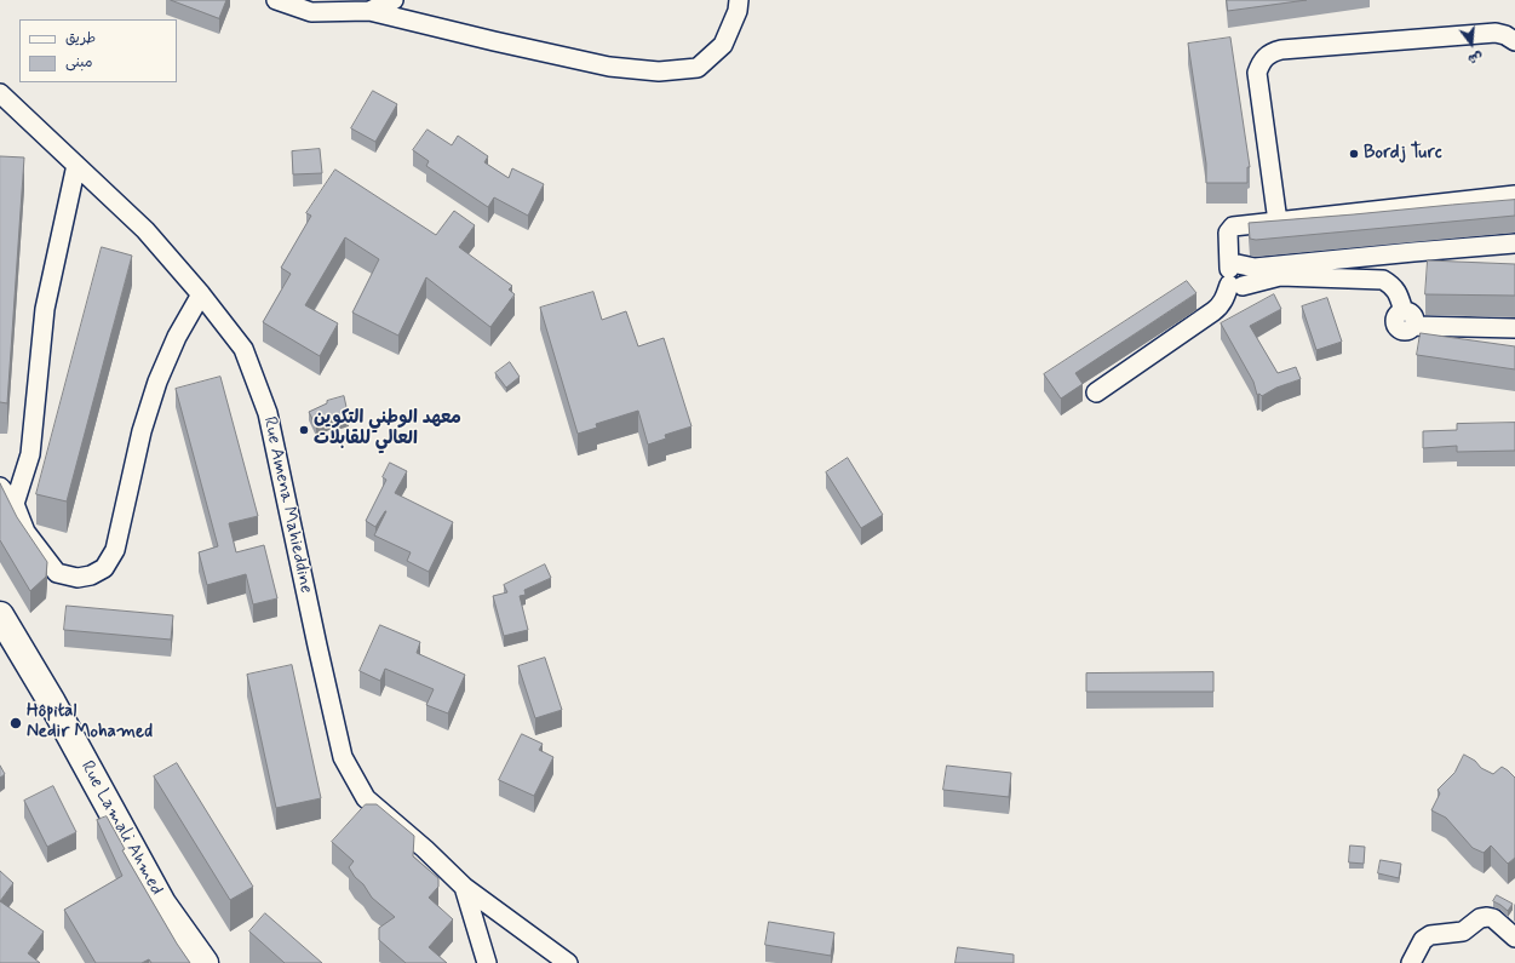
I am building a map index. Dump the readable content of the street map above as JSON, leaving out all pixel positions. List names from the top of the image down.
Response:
{
  "streets": {
    "main road": ["Rue Lamali Ahmed"],
    "street": ["Rue Amena Mahieddine"]
  },
  "places": ["Bordj Turc", "معهد الوطني التكوين العالي للقابلات", "Hôpital Nedir Mohamed"],
  "legend": ["طريق", "مبنى"],
  "north": "bottom"
}
